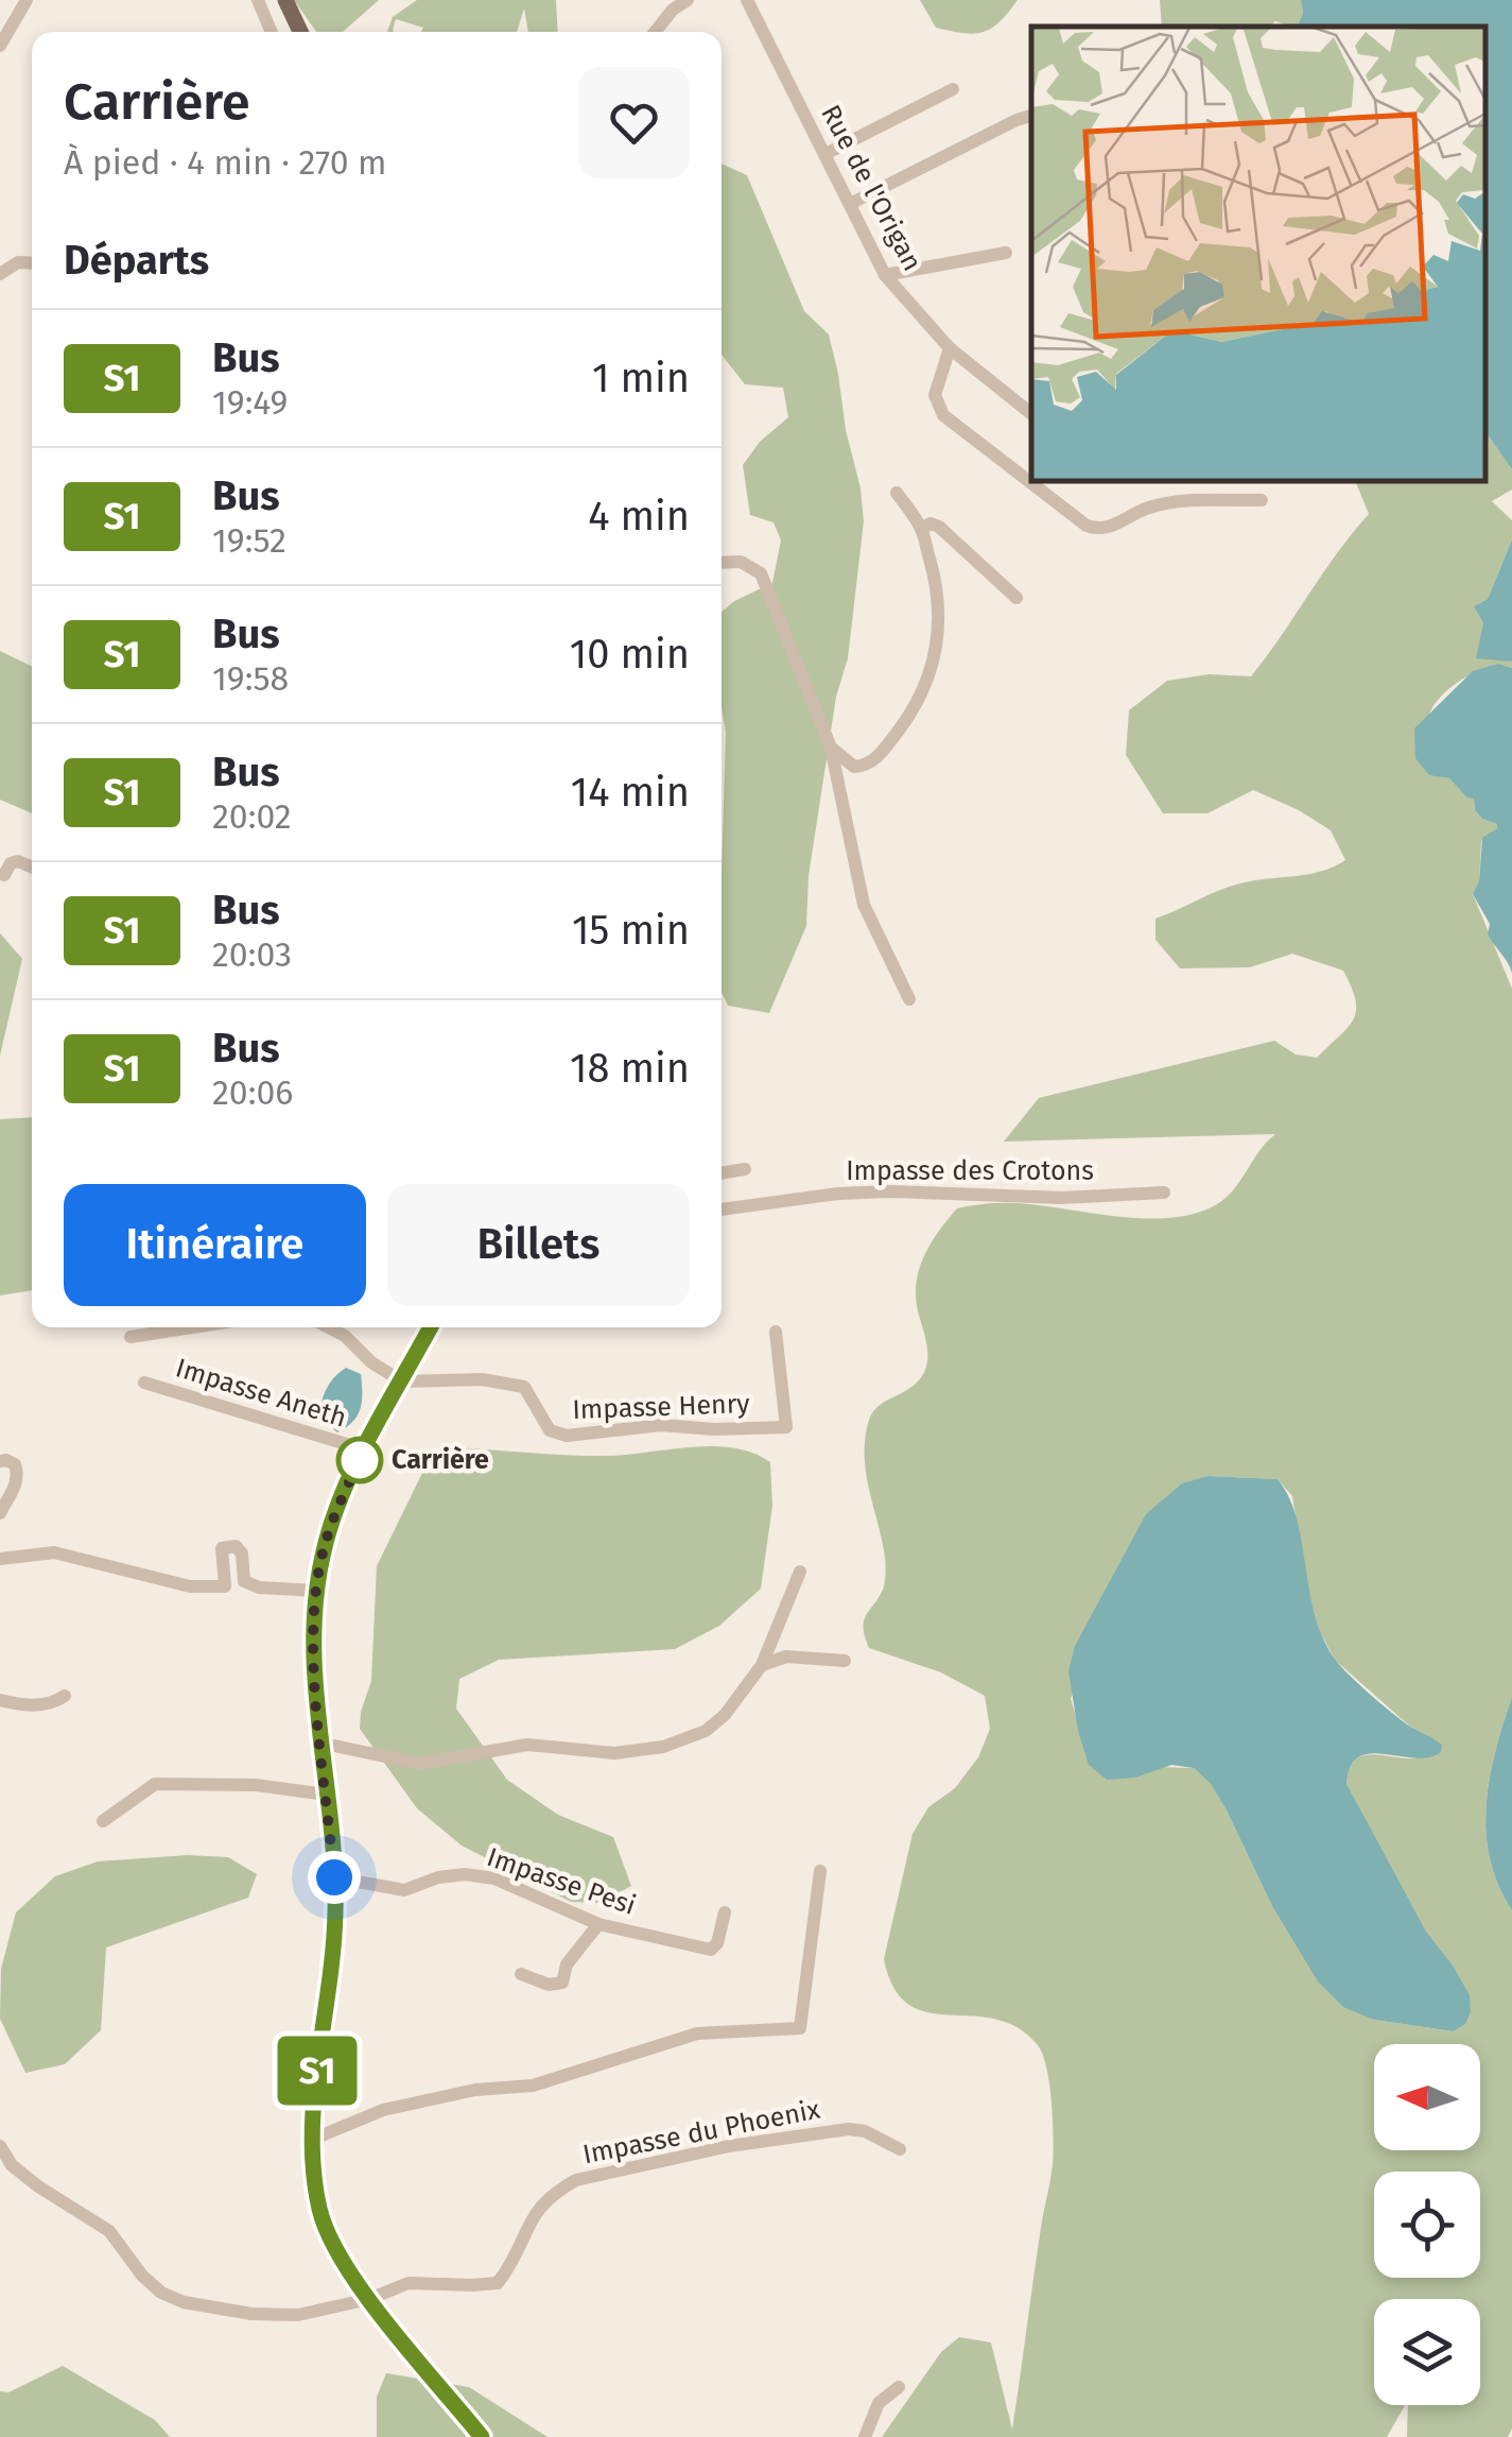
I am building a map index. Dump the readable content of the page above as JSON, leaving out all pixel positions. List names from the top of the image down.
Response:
{
  "streets": {
    "street": [
      "Rue de l'Origan",
      "Impasse des Crotons",
      "Impasse Aneth",
      "Impasse Henry",
      "Impasse Pesi",
      "Impasse du Phoenix"
    ]
  },
  "places": ["Carrière"],
  "lines": ["bus line S1"],
  "north": "left",
  "page": {
    "on_map": "S1",
    "heading": [
      ["Carrière", "À pied · 4 min · 270 m"],
      "Départs"
    ],
    "list": [
      {
        "mark": "S1",
        "name": "Bus",
        "note": "19:49",
        "value": "1 min"
      },
      {
        "mark": "S1",
        "name": "Bus",
        "note": "19:52",
        "value": "4 min"
      },
      {
        "mark": "S1",
        "name": "Bus",
        "note": "19:58",
        "value": "10 min"
      },
      {
        "mark": "S1",
        "name": "Bus",
        "note": "20:02",
        "value": "14 min"
      },
      {
        "mark": "S1",
        "name": "Bus",
        "note": "20:03",
        "value": "15 min"
      },
      {
        "mark": "S1",
        "name": "Bus",
        "note": "20:06",
        "value": "18 min"
      }
    ],
    "buttons": ["Itinéraire", "Billets"]
  }
}
